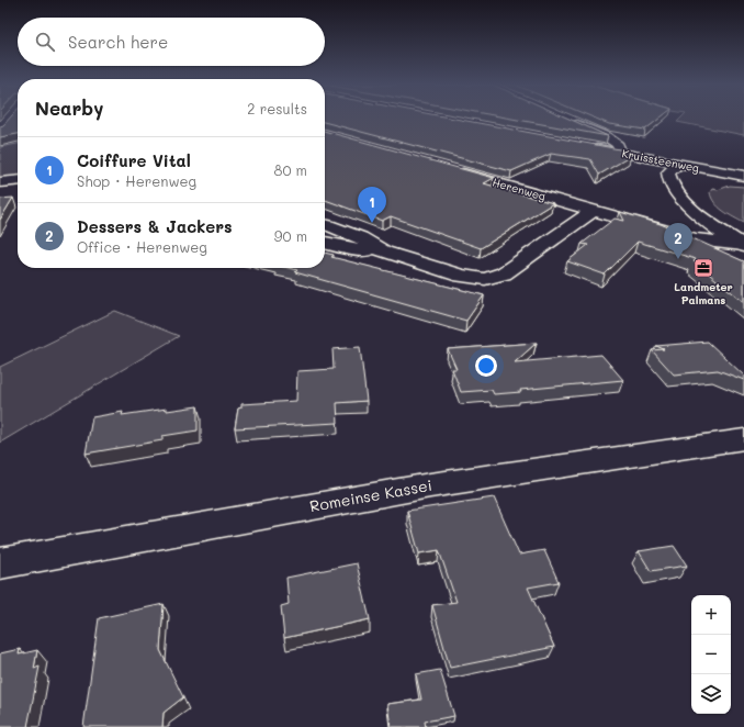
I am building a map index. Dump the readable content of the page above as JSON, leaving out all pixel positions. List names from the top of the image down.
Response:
{
  "streets": {
    "street": ["Kruissteenweg", "Herenweg", "Romeinse Kassei"]
  },
  "places": {
    "office": ["Landmeter Palmans"]
  },
  "page": {
    "search": "Search here",
    "heading": ["Nearby", "2 results"],
    "list": [
      {
        "mark": "1",
        "name": "Coiffure Vital",
        "note": "Shop · Herenweg",
        "value": "80 m"
      },
      {
        "mark": "2",
        "name": "Dessers & Jackers",
        "note": "Office · Herenweg",
        "value": "90 m"
      }
    ],
    "pins": ["1", "2"],
    "map_buttons": ["+", "−"]
  }
}
